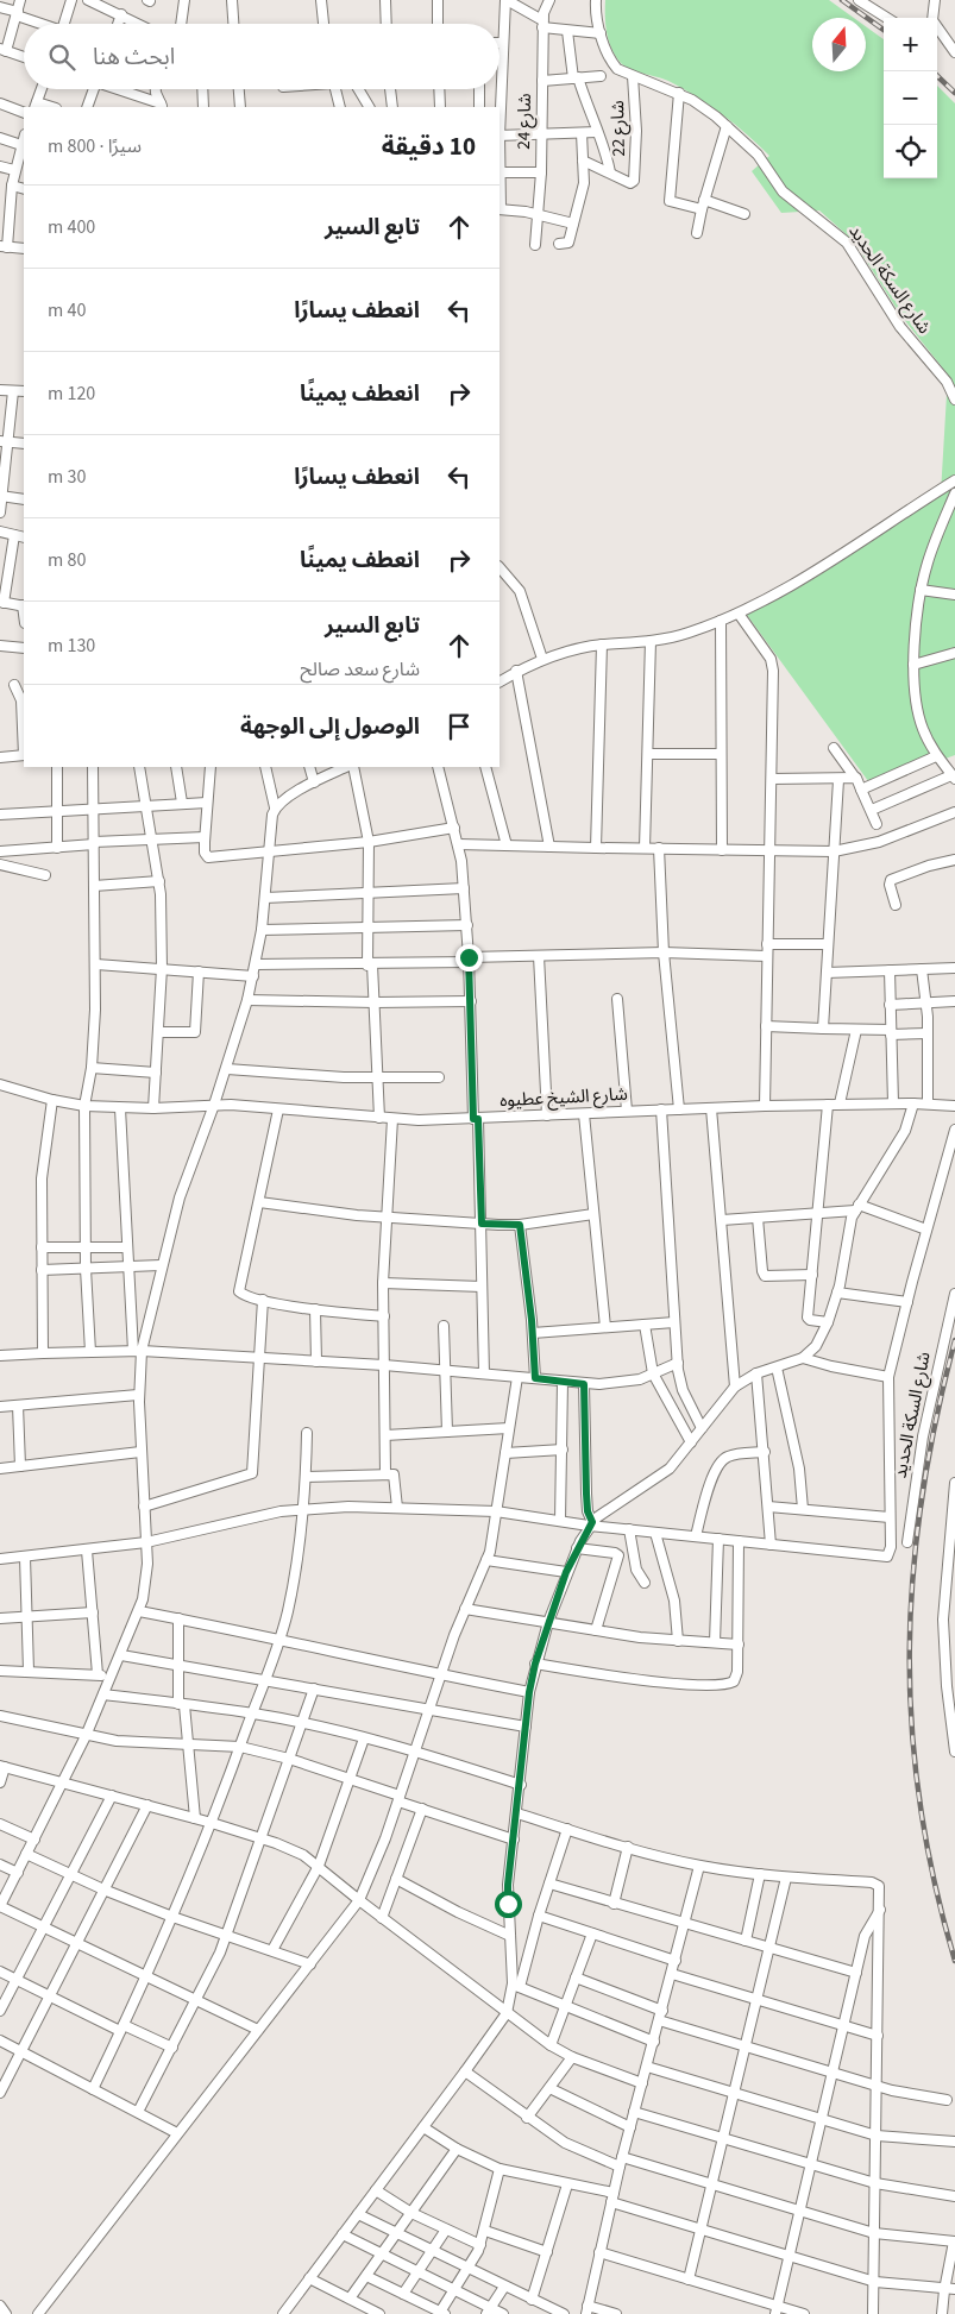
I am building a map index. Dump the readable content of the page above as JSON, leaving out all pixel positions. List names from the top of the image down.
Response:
{
  "streets": {
    "street": [
      "شارع 24",
      "شارع 22",
      "شارع السكة الحديد",
      "شارع الشيخ عطيوه"
    ]
  },
  "crossings": [
    ["شارع 22", "شارع السكة الحديد"]
  ],
  "north": "top",
  "page": {
    "map_buttons": ["+", "−"],
    "search": "ابحث هنا",
    "heading": ["10 دقيقة", "سيرًا · 800 m"],
    "list": [
      ["تابع السير", "400 m"],
      ["انعطف يسارًا", "40 m"],
      ["انعطف يمينًا", "120 m"],
      ["انعطف يسارًا", "30 m"],
      ["انعطف يمينًا", "80 m"],
      ["تابع السير", "شارع سعد صالح", "130 m"],
      "الوصول إلى الوجهة"
    ]
  }
}
